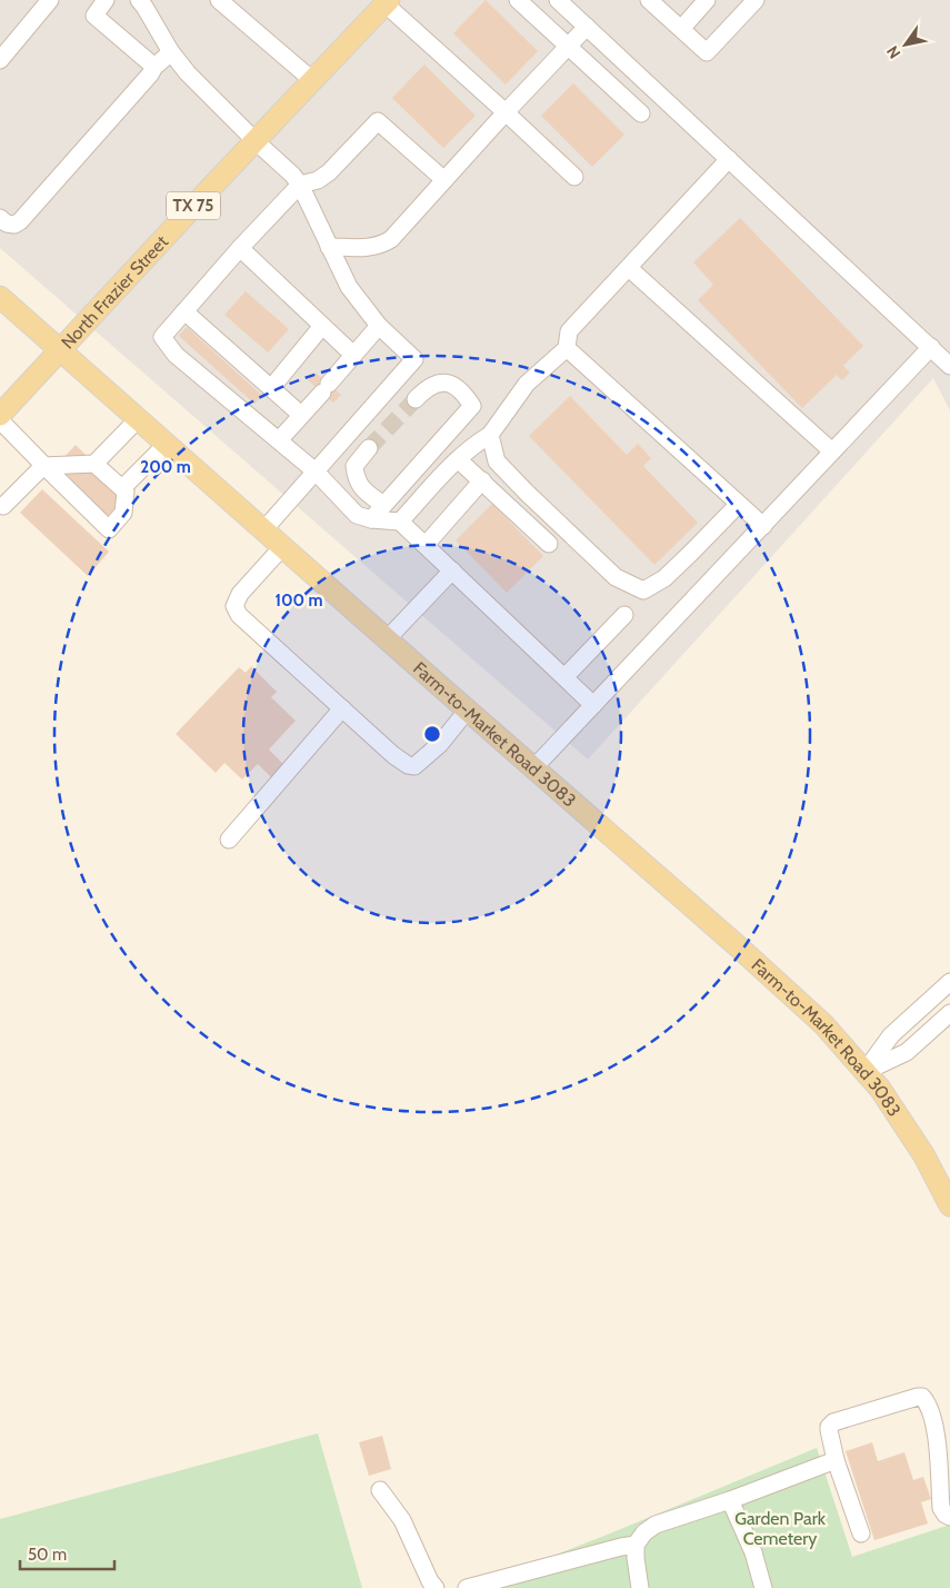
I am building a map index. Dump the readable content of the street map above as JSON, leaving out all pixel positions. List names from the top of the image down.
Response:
{
  "streets": {
    "main road": ["TX 75", "North Frazier Street", "Farm-to-Market Road 3083"]
  },
  "crossings": [
    ["North Frazier Street", "Farm-to-Market Road 3083"]
  ],
  "parks": ["Garden Park Cemetery"],
  "scale_bar": "50 m",
  "north": "bottom left",
  "rings": ["200 m", "100 m"]
}
